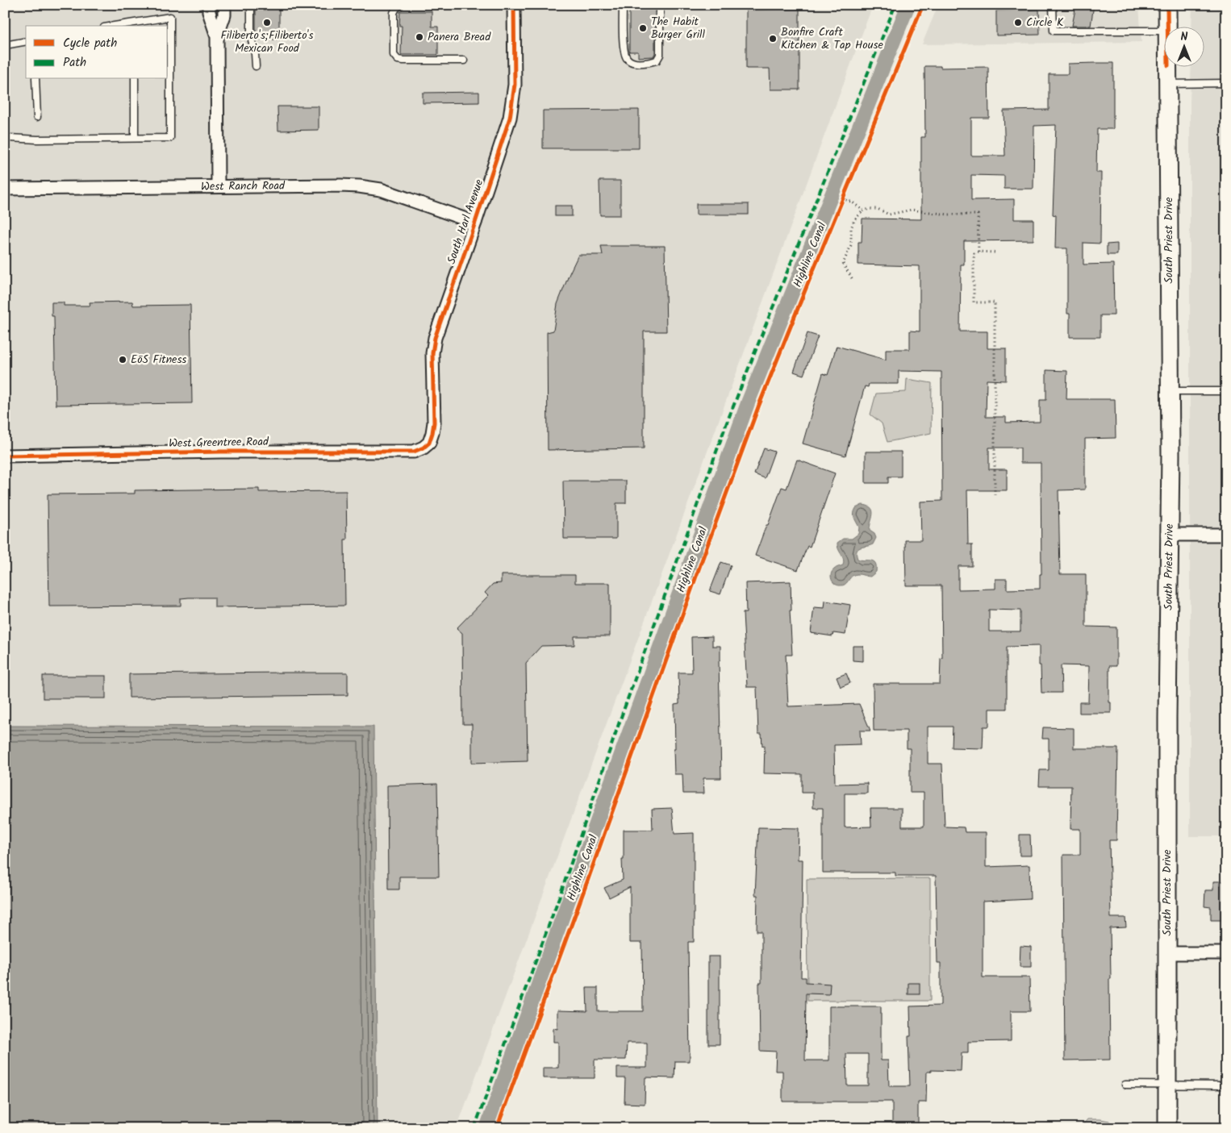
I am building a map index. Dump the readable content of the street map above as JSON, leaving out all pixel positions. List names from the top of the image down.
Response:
{
  "streets": {
    "main road": ["South Priest Drive"],
    "street": ["West Ranch Road", "South Harl Avenue", "West Greentree Road"],
    "cycle path": ["Highline Canal"]
  },
  "crossings": [
    ["West Ranch Road", "South Harl Avenue"],
    ["South Harl Avenue", "West Greentree Road"]
  ],
  "places": [
    "Filiberto's;Filiberto's Mexican Food",
    "Circle K",
    "The Habit Burger Grill",
    "Panera Bread",
    "Bonfire Craft Kitchen & Tap House",
    "EōS Fitness"
  ],
  "legend": ["Cycle path", "Path"],
  "north": "top"
}
